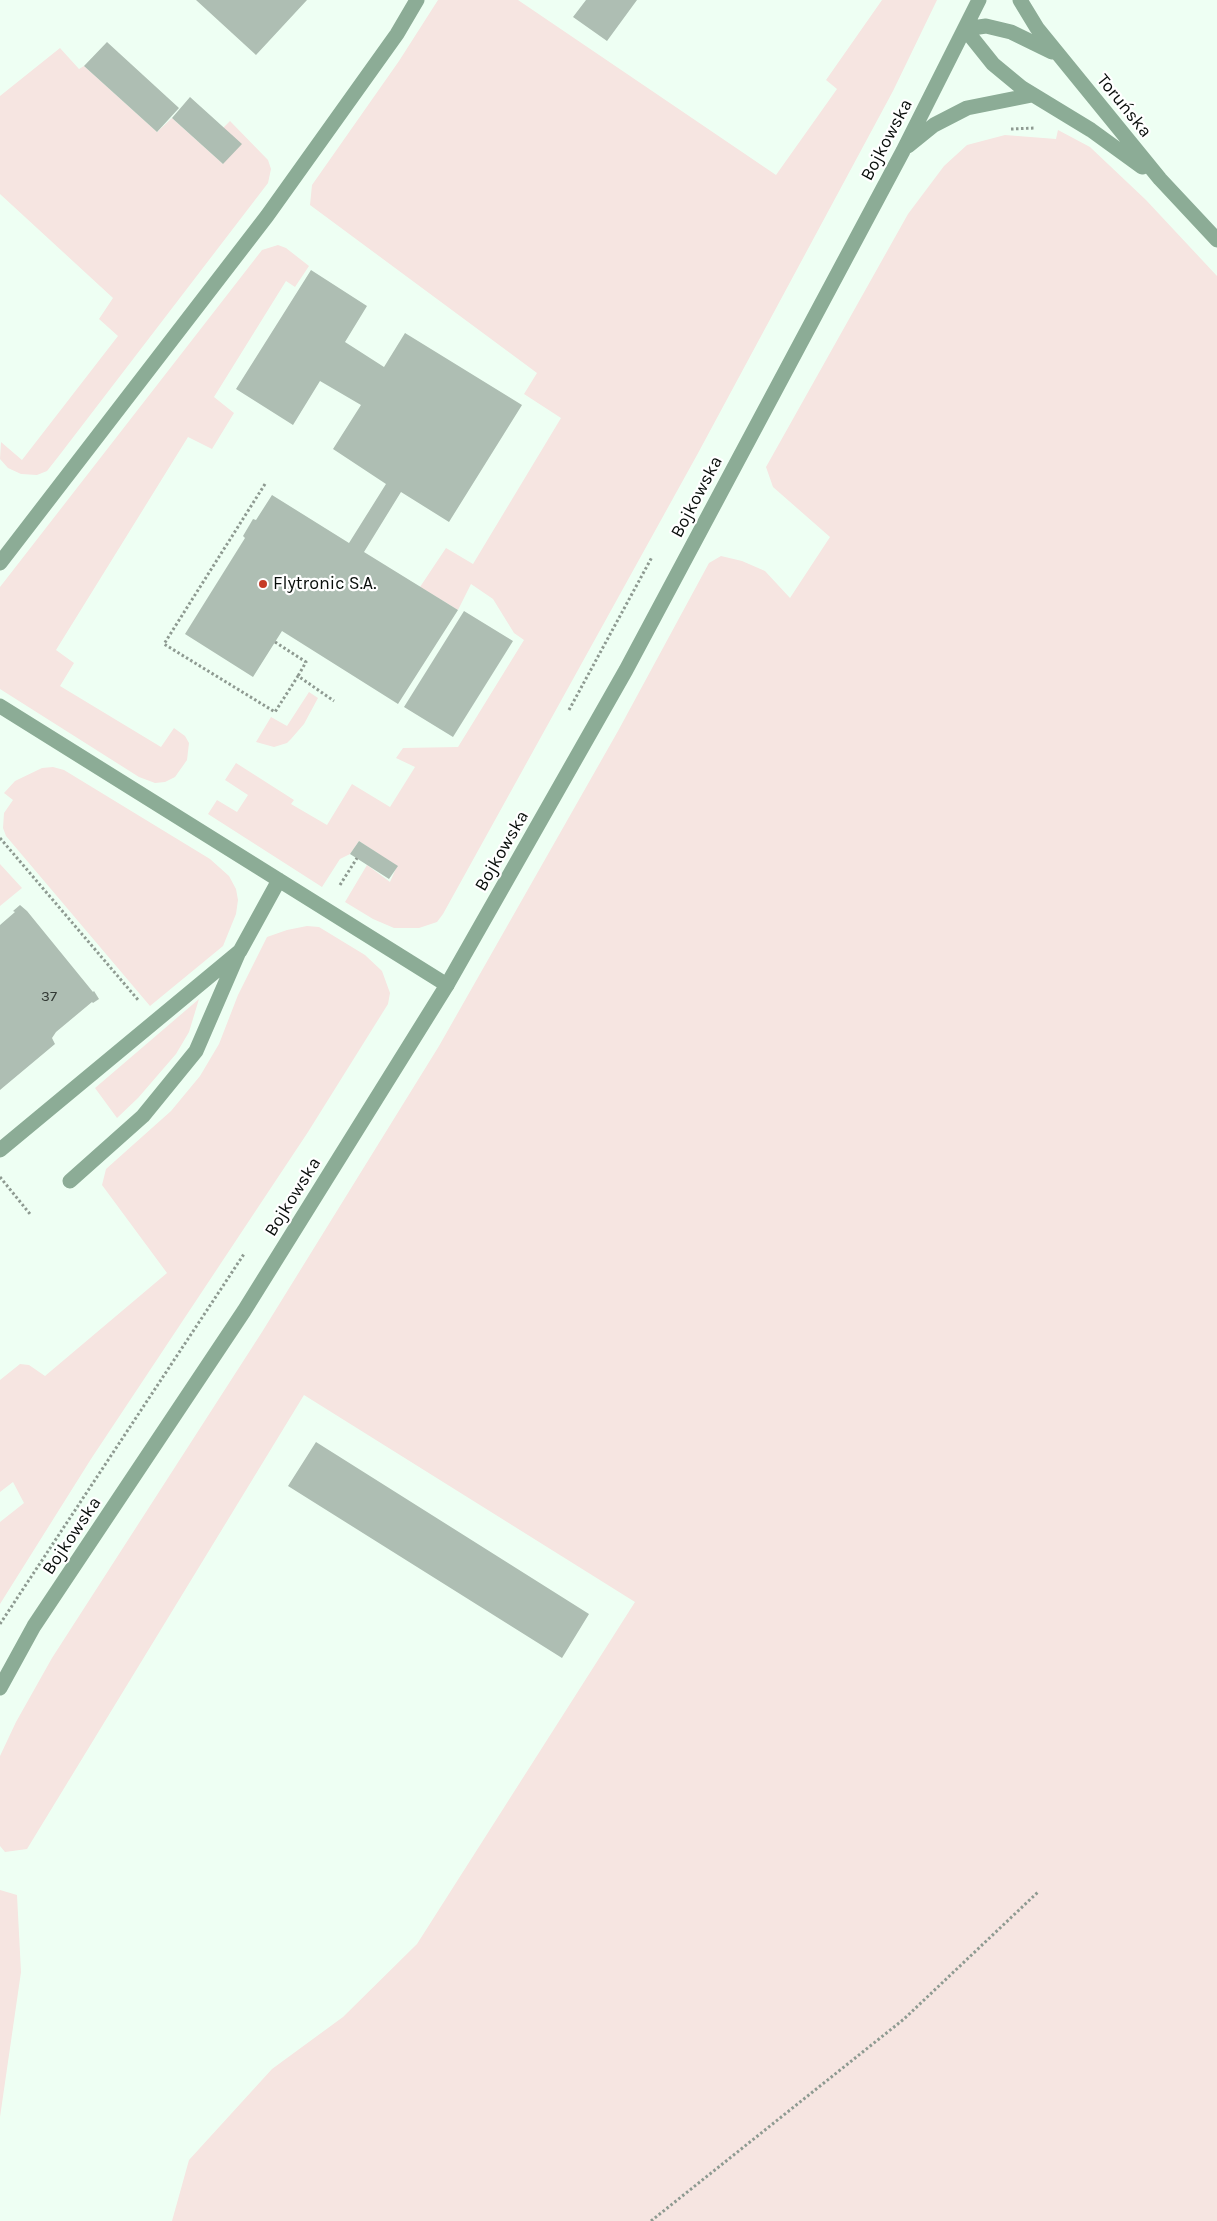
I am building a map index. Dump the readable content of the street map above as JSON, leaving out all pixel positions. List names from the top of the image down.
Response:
{
  "streets": {
    "street": ["Toruńska", "Bojkowska"]
  },
  "crossings": [
    ["Toruńska", "Bojkowska"]
  ],
  "places": ["Flytronic S.A."],
  "house_numbers": ["37"]
}
